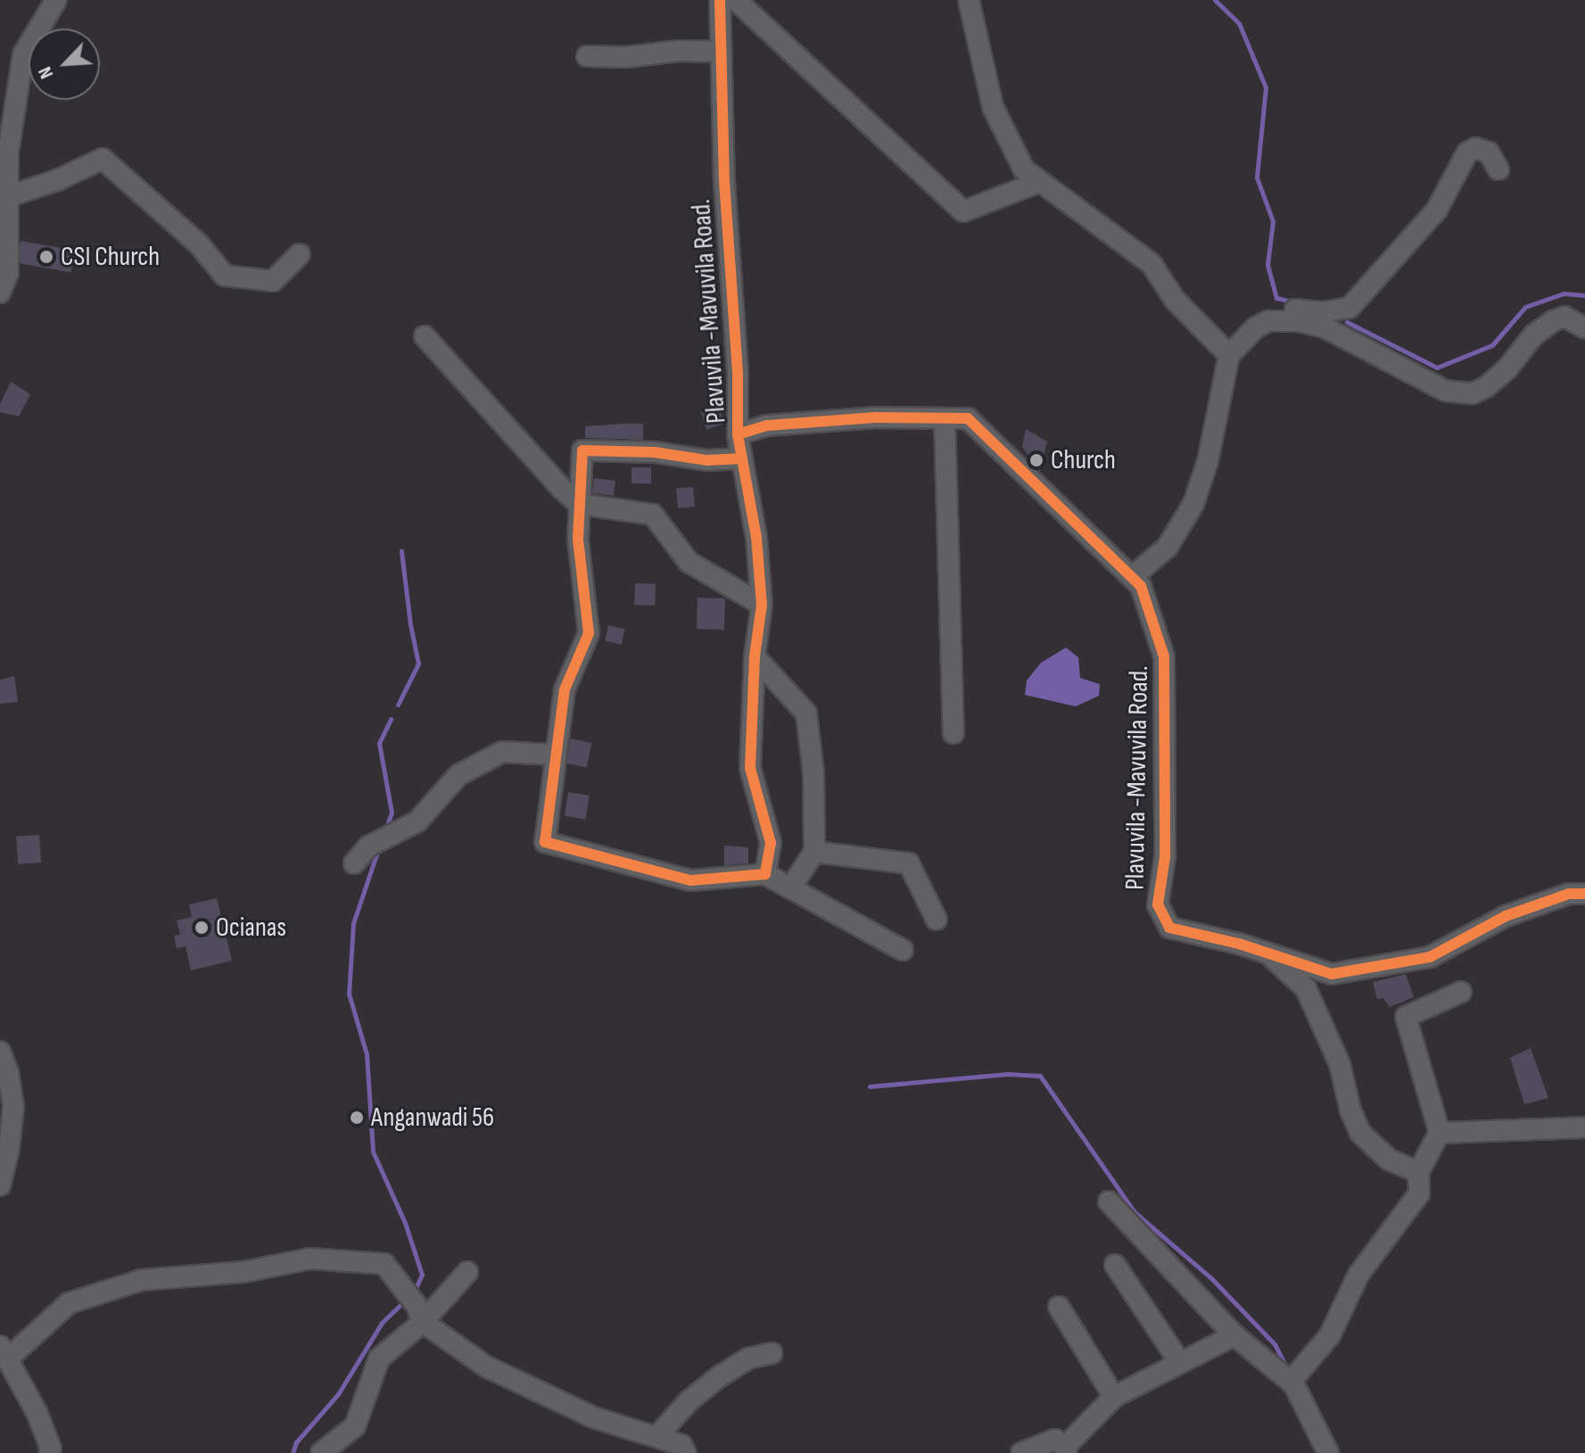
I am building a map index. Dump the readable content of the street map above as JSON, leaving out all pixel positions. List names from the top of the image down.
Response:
{
  "streets": {
    "street": ["Plavuvila -Mavuvila Road."]
  },
  "places": [
    "CSI Church",
    "Church",
    "Ocianas",
    "Anganwadi 56"
  ],
  "north": "bottom left"
}
